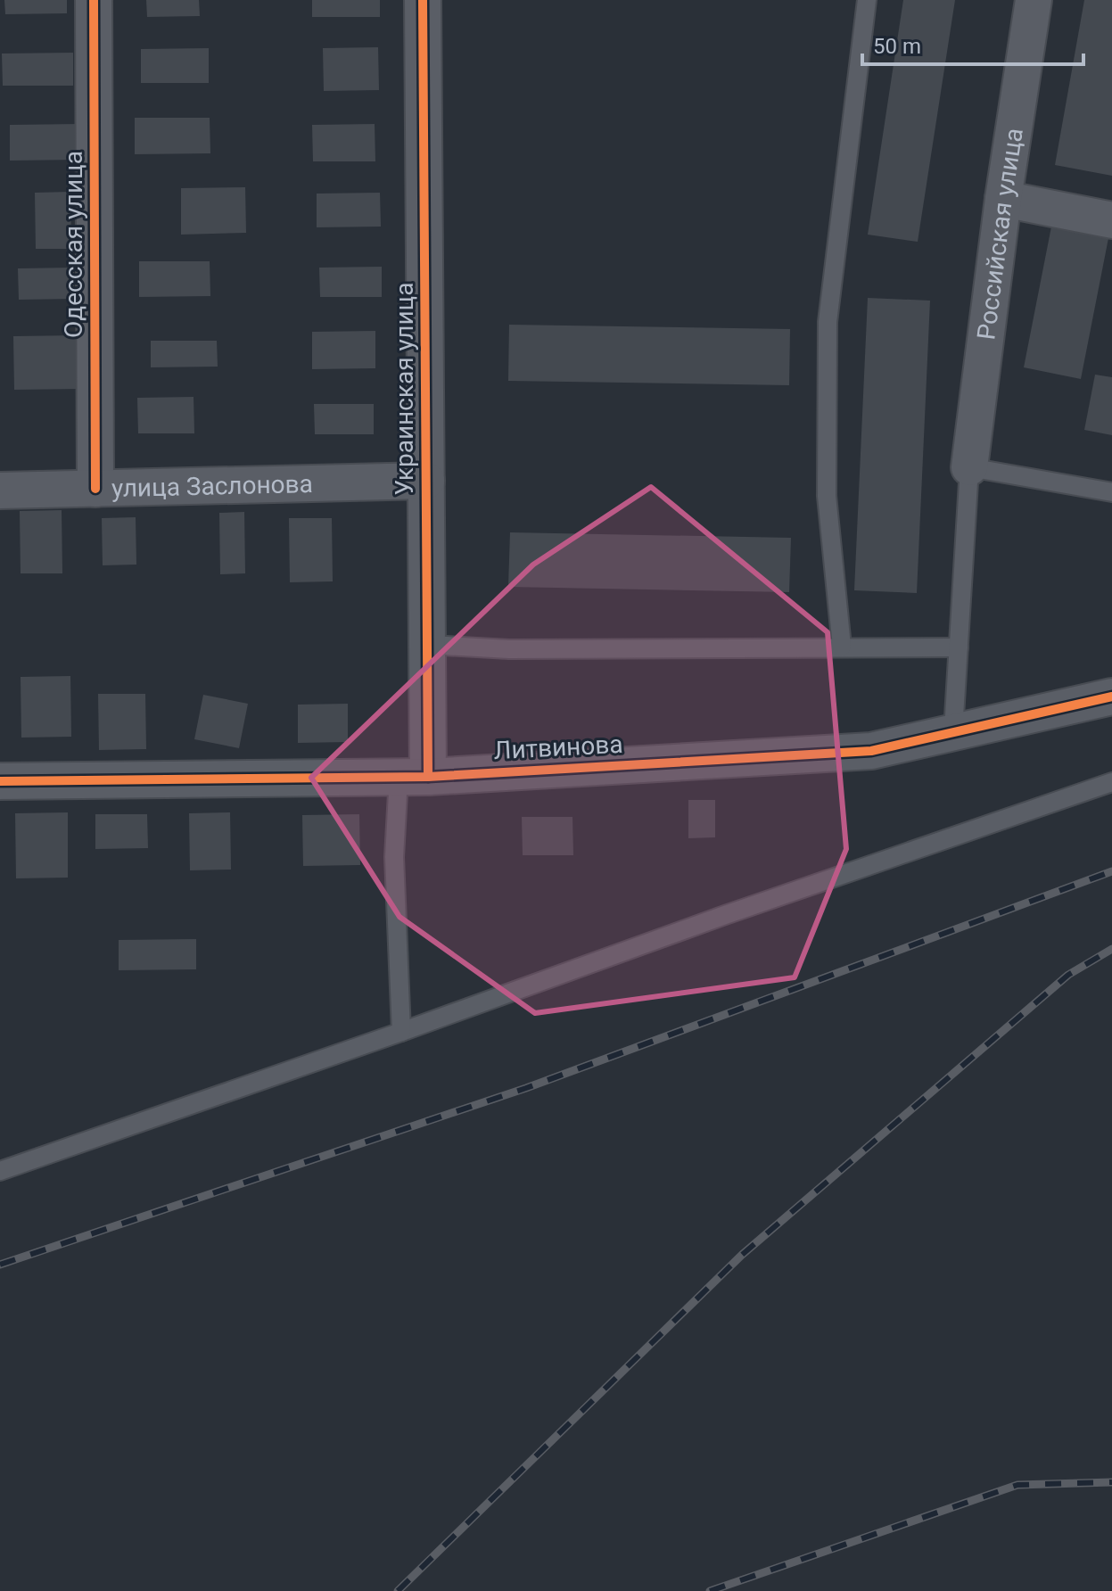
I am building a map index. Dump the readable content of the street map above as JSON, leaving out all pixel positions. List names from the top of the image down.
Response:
{
  "streets": {
    "street": [
      "Российская улица",
      "Одесская улица",
      "Украинская улица",
      "улица Заслонова",
      "Литвинова"
    ]
  },
  "crossings": [
    ["Одесская улица", "улица Заслонова"],
    ["Украинская улица", "улица Заслонова"],
    ["Украинская улица", "Литвинова"]
  ],
  "scale_bar": "50 m"
}
